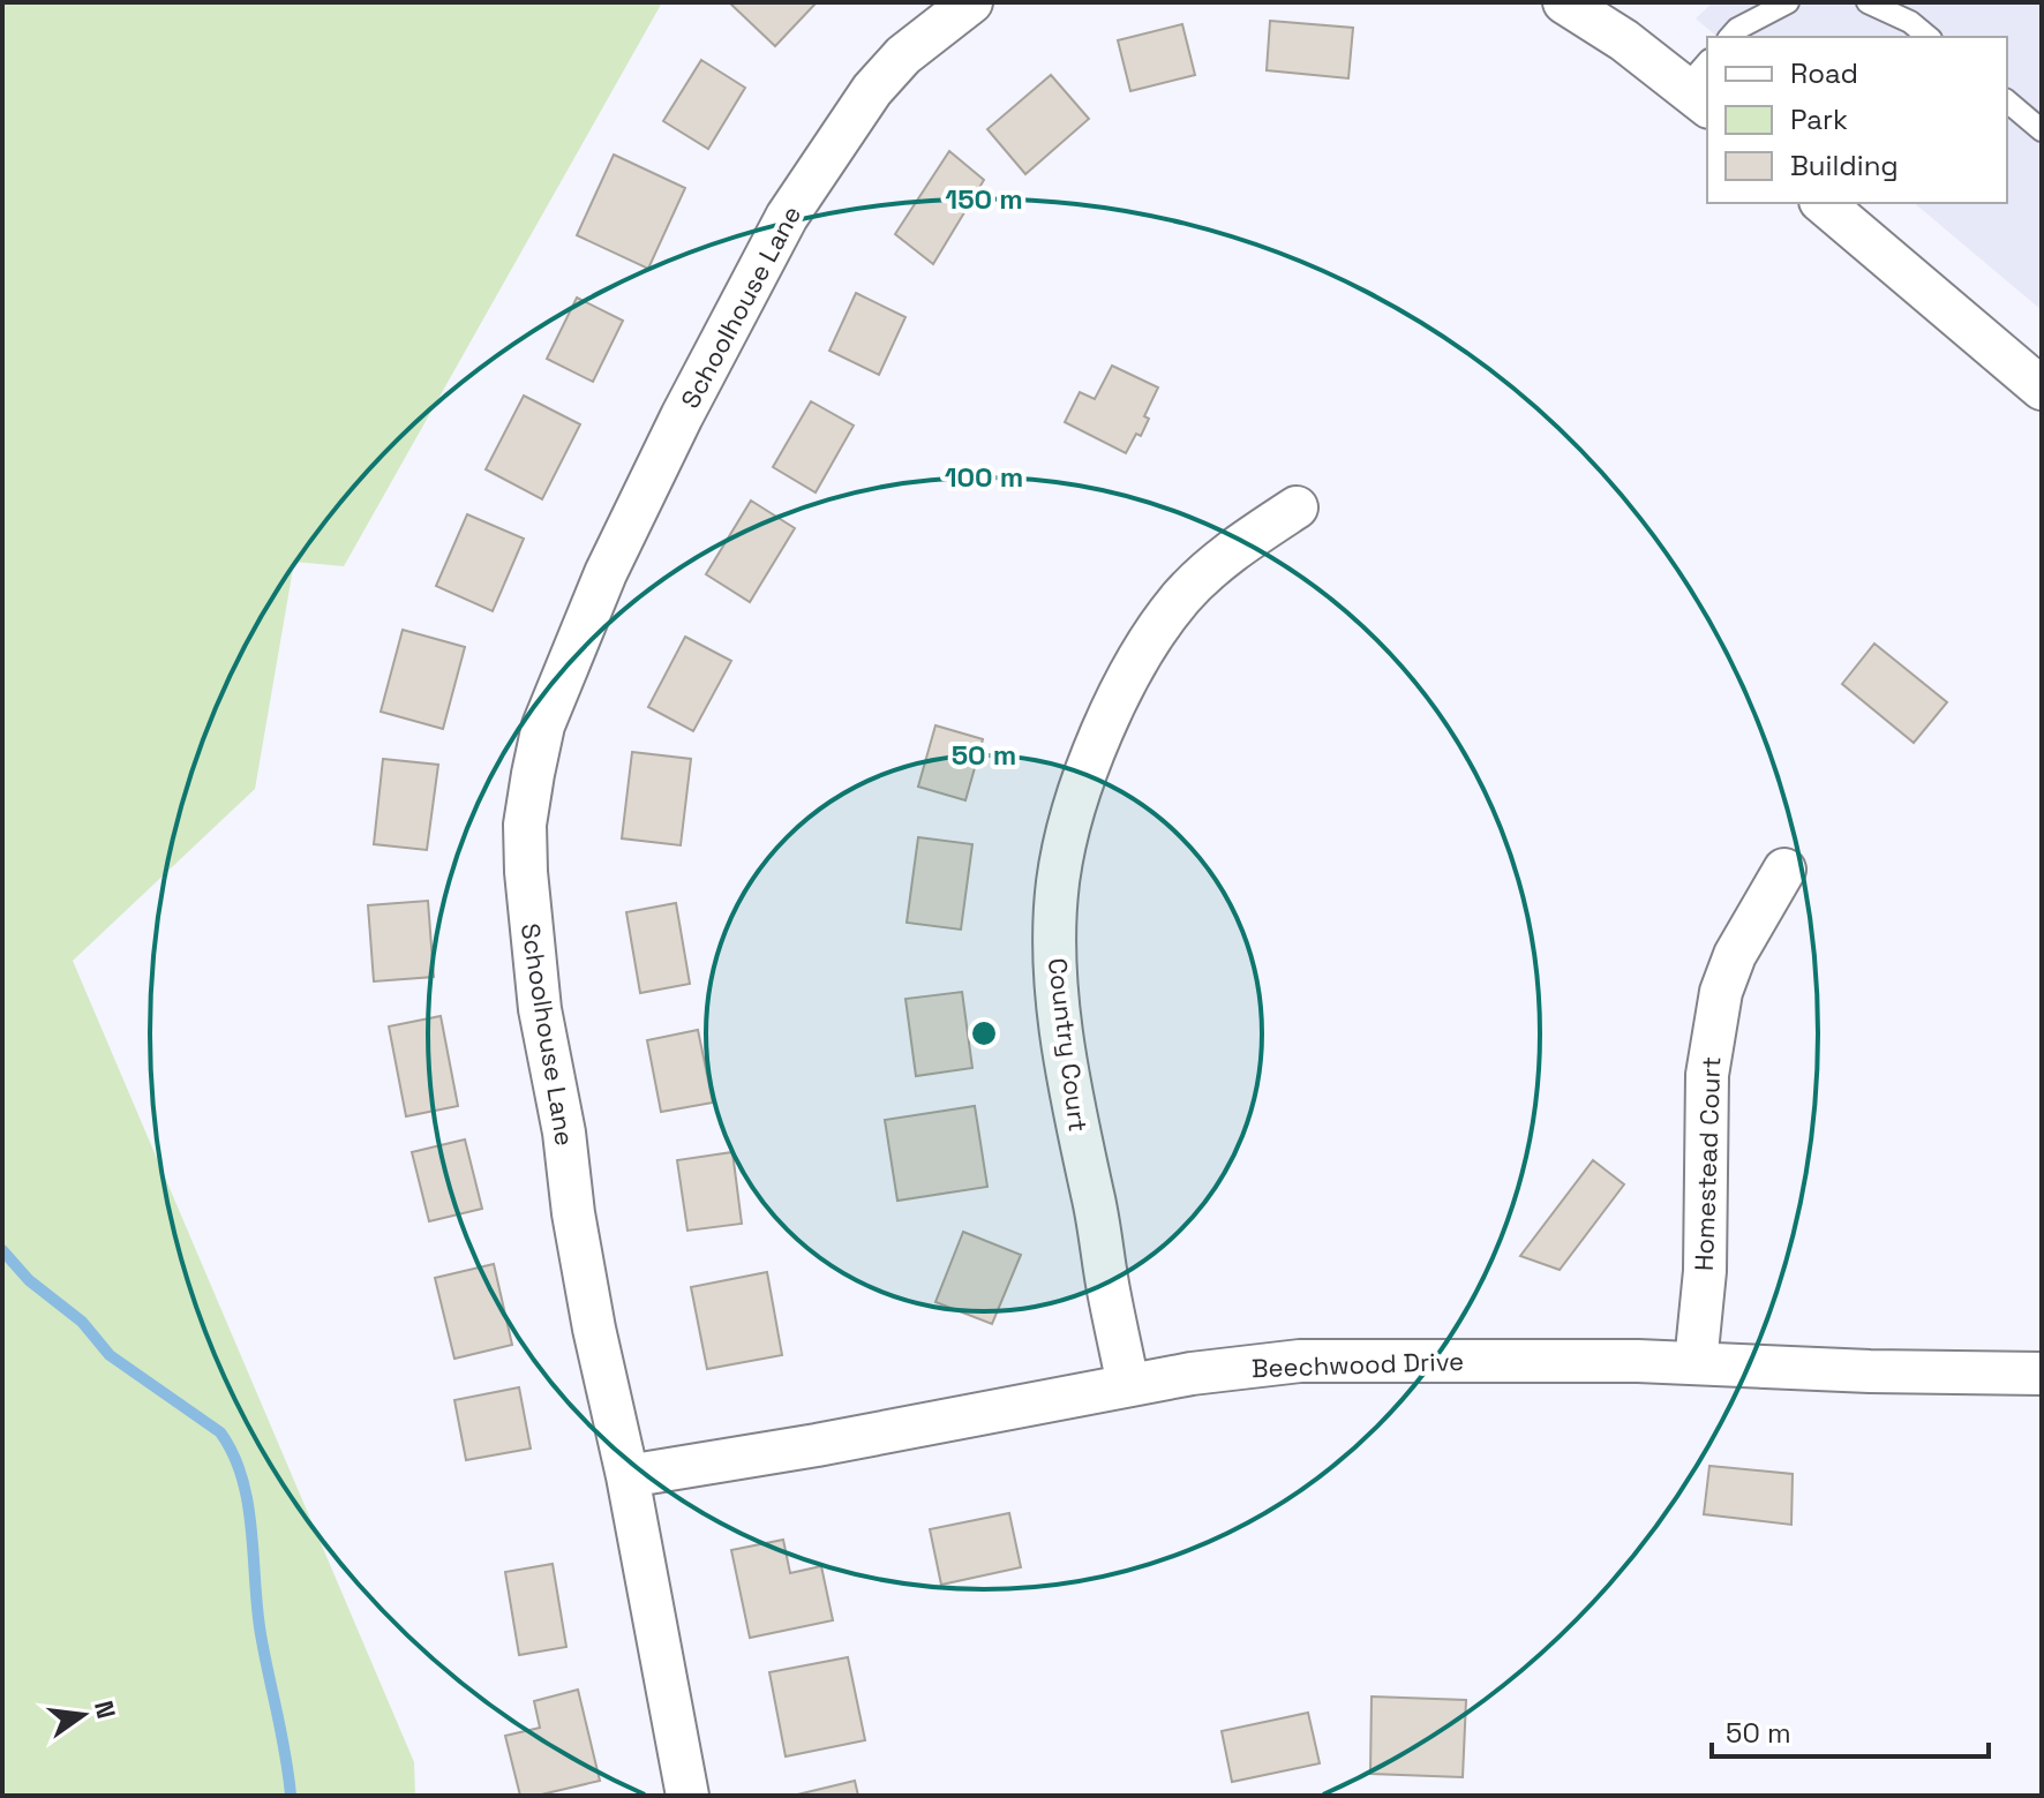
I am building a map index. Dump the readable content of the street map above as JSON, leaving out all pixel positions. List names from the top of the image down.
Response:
{
  "streets": {
    "street": [
      "Schoolhouse Lane",
      "Country Court",
      "Homestead Court",
      "Beechwood Drive"
    ]
  },
  "crossings": [
    ["Schoolhouse Lane", "Beechwood Drive"],
    ["Country Court", "Beechwood Drive"],
    ["Homestead Court", "Beechwood Drive"]
  ],
  "legend": ["Road", "Park", "Building"],
  "scale_bar": "50 m",
  "north": "right",
  "rings": ["150 m", "100 m", "50 m"]
}
